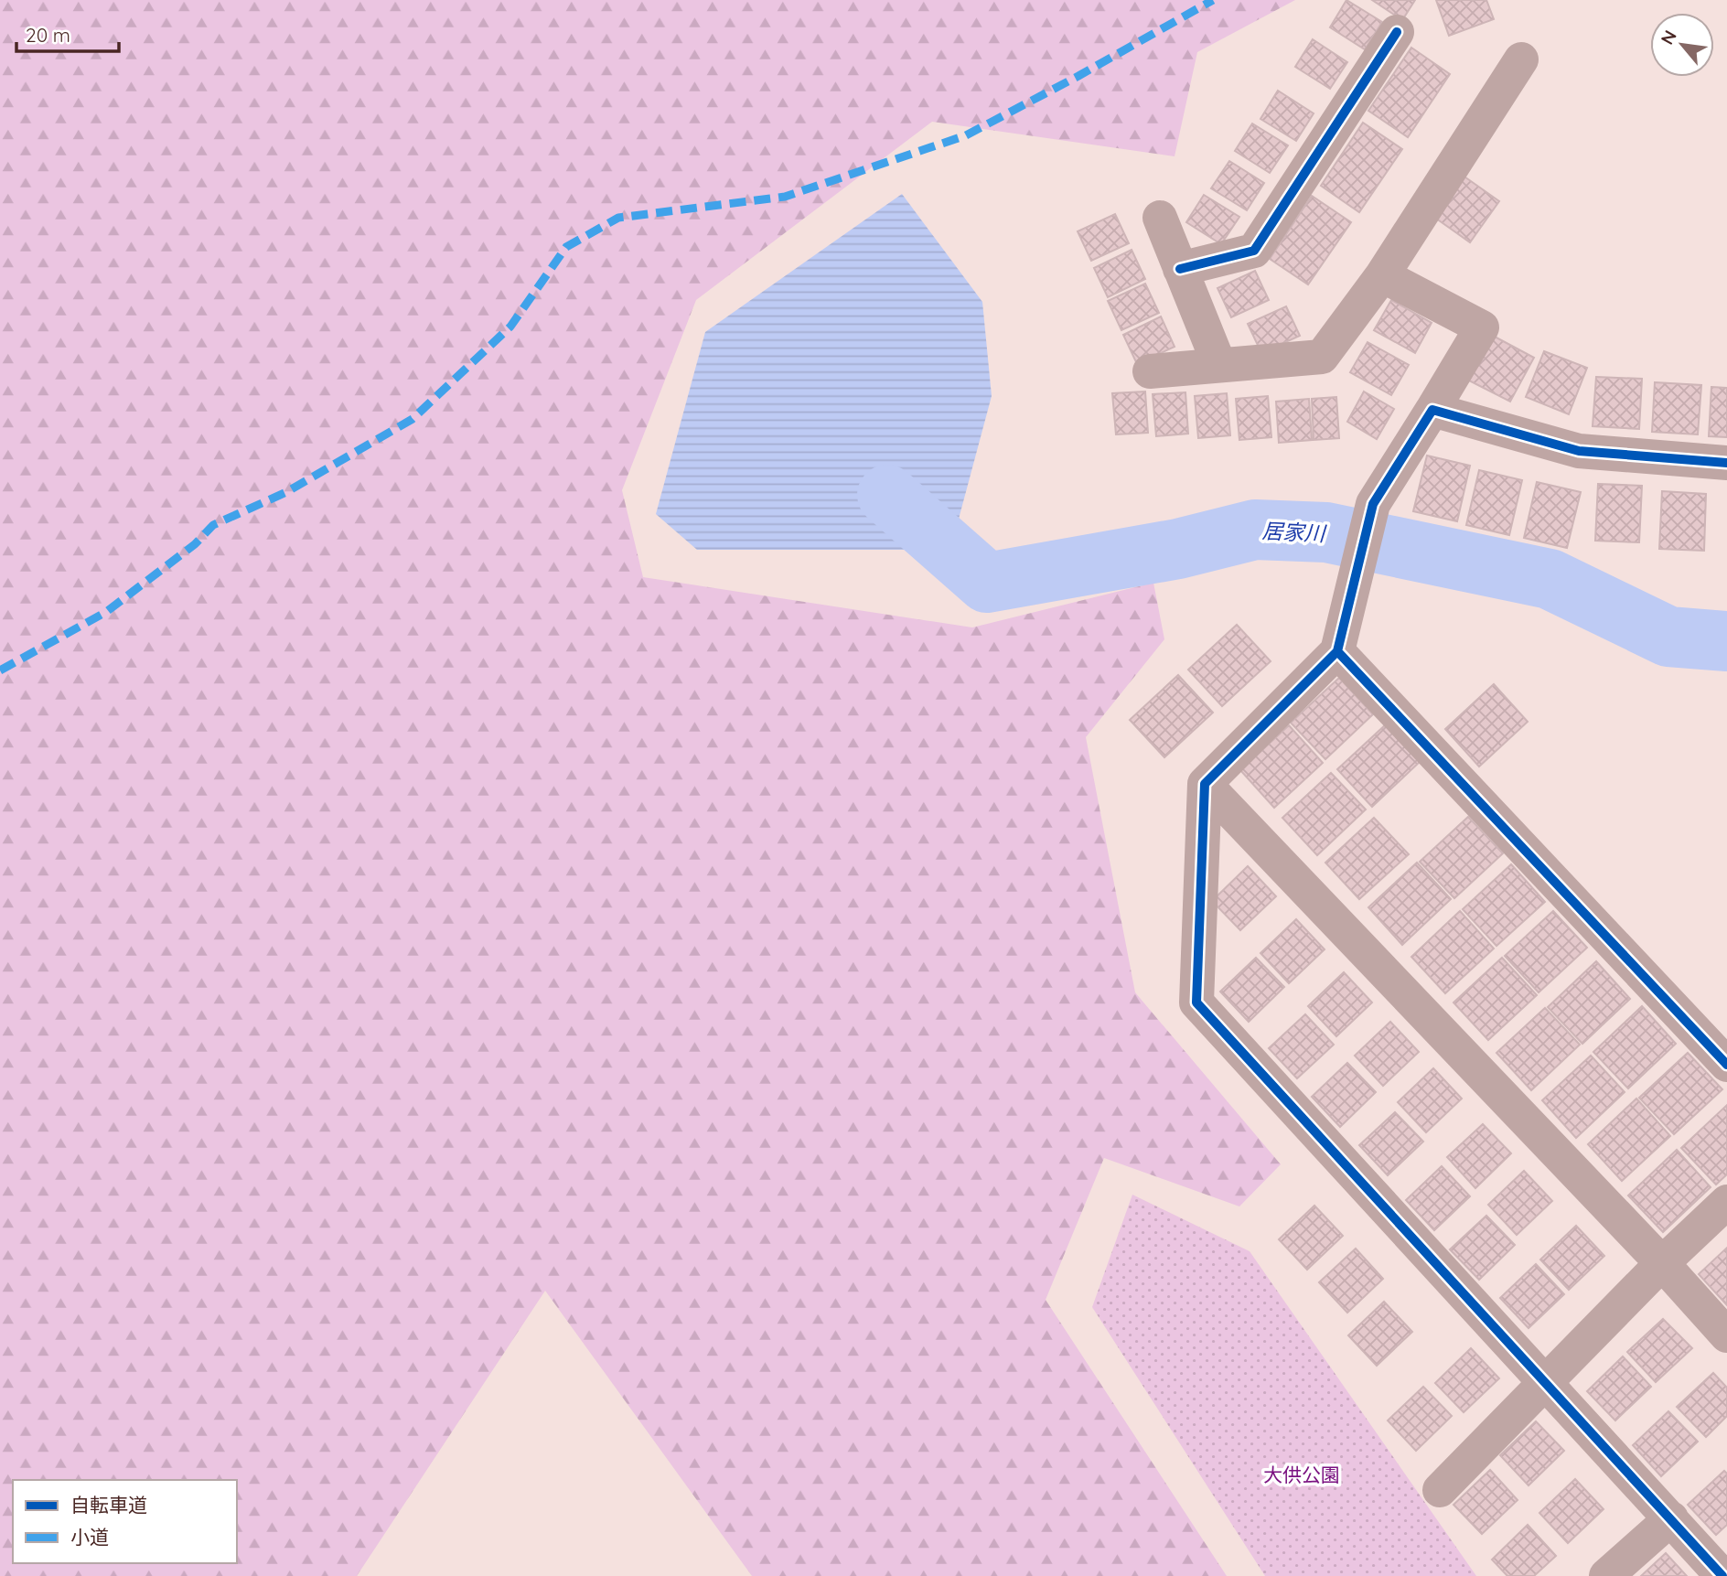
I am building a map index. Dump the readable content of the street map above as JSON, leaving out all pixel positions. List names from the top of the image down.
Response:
{
  "water": ["居家川"],
  "parks": ["大供公園"],
  "legend": ["自転車道", "小道"],
  "scale_bar": "20 m",
  "north": "top left"
}
